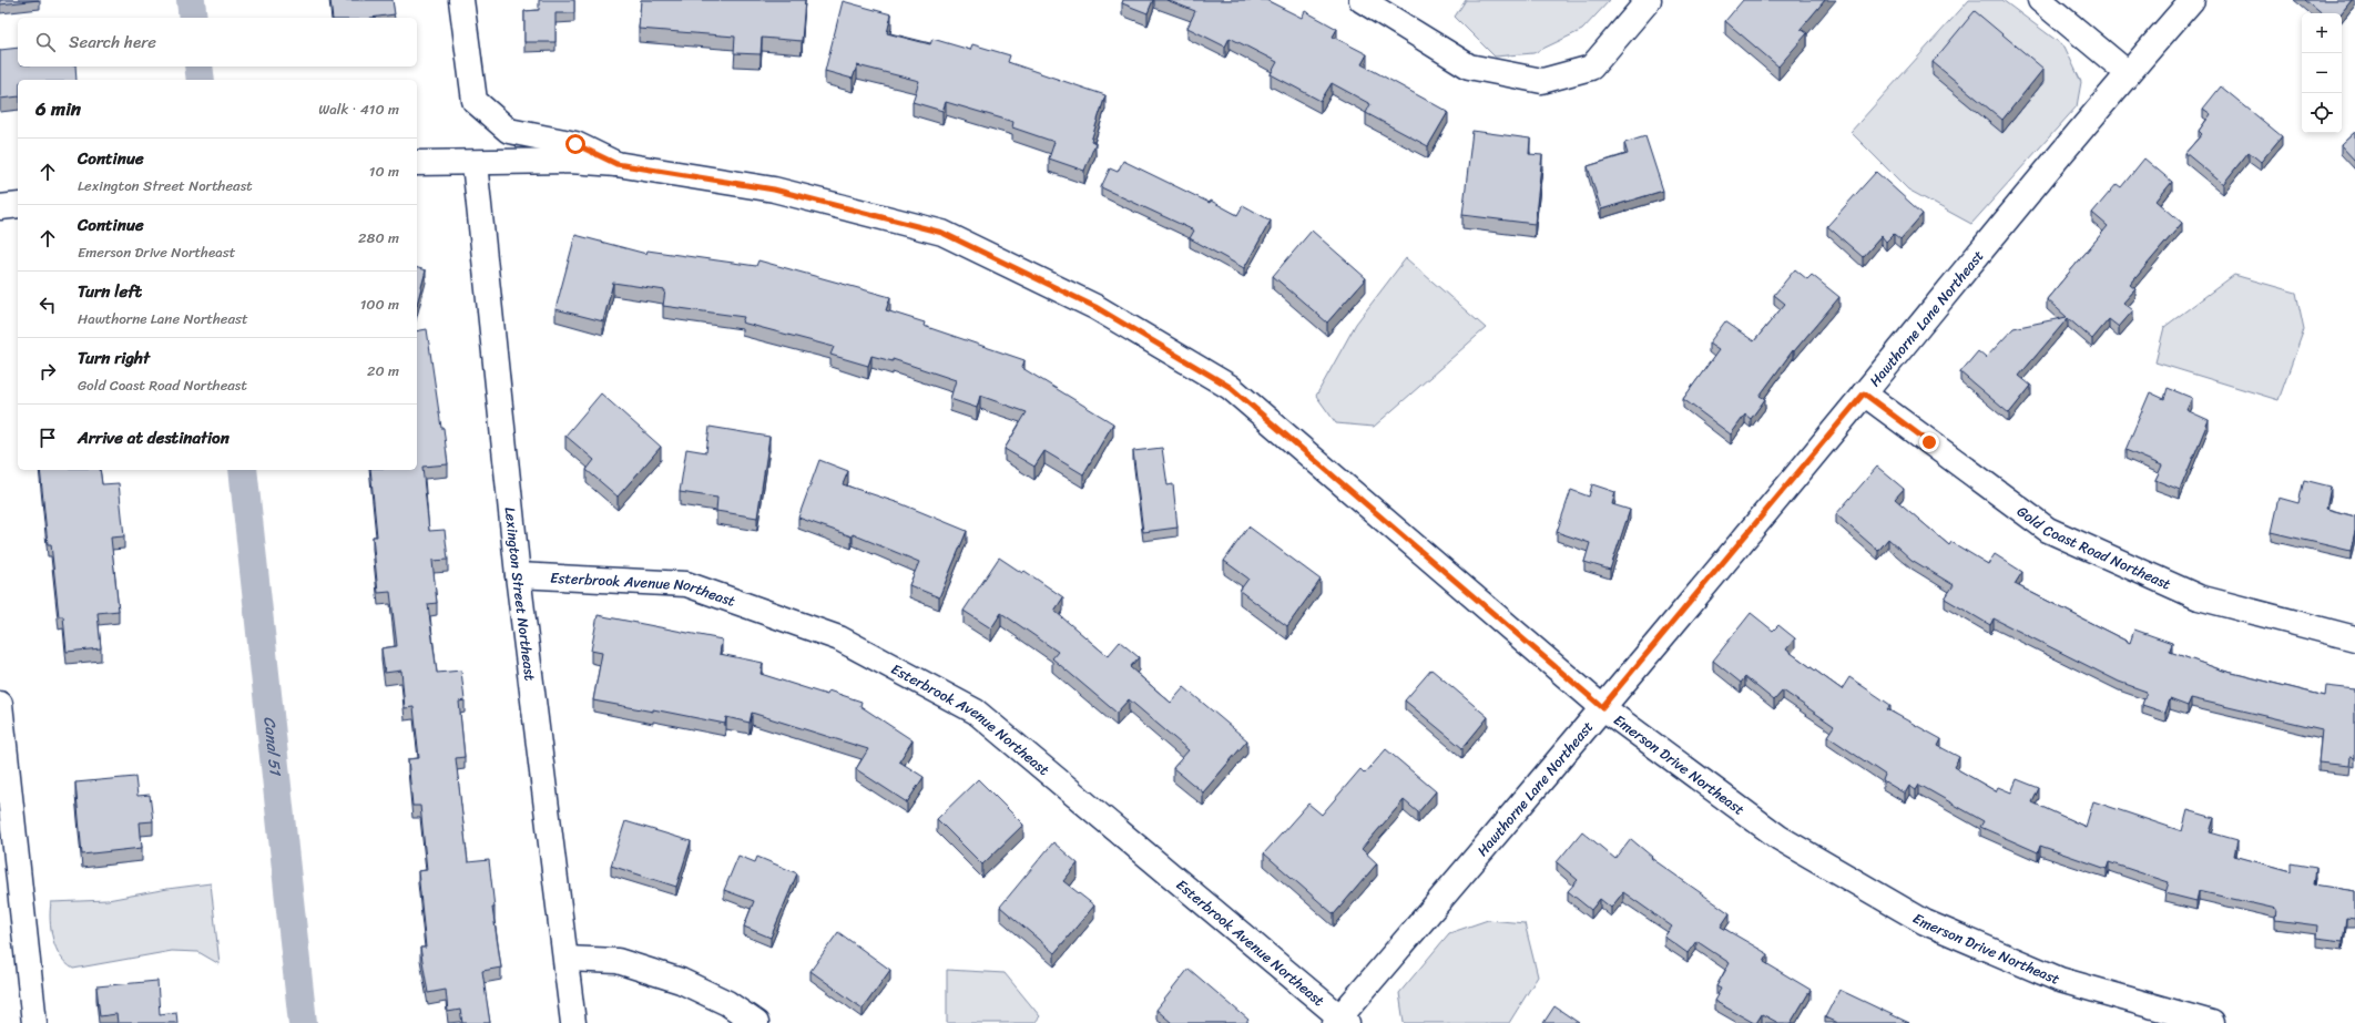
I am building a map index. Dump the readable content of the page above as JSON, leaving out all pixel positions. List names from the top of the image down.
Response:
{
  "streets": {
    "street": [
      "Hawthorne Lane Northeast",
      "Gold Coast Road Northeast",
      "Esterbrook Avenue Northeast",
      "Lexington Street Northeast",
      "Emerson Drive Northeast"
    ]
  },
  "crossings": [
    ["Hawthorne Lane Northeast", "Gold Coast Road Northeast"],
    ["Hawthorne Lane Northeast", "Esterbrook Avenue Northeast"],
    ["Hawthorne Lane Northeast", "Emerson Drive Northeast"],
    ["Esterbrook Avenue Northeast", "Lexington Street Northeast"],
    ["Lexington Street Northeast", "Emerson Drive Northeast"]
  ],
  "water": ["Canal 51"],
  "page": {
    "map_buttons": ["+", "−"],
    "search": "Search here",
    "heading": ["6 min", "Walk · 410 m"],
    "list": [
      ["Continue", "Lexington Street Northeast", "10 m"],
      ["Continue", "Emerson Drive Northeast", "280 m"],
      ["Turn left", "Hawthorne Lane Northeast", "100 m"],
      ["Turn right", "Gold Coast Road Northeast", "20 m"],
      "Arrive at destination"
    ]
  }
}
